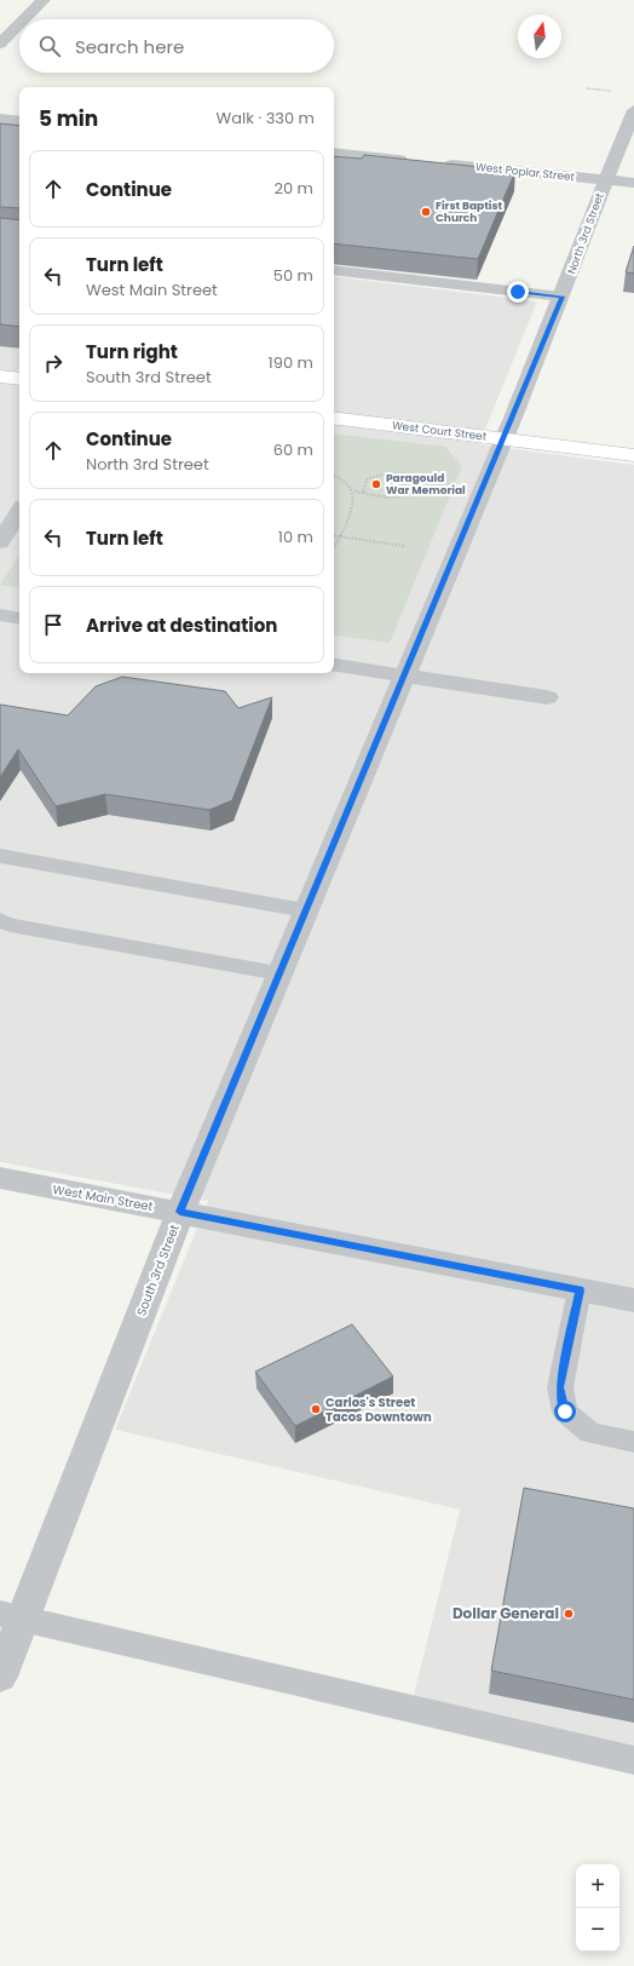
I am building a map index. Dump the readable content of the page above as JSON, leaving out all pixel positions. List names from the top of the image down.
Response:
{
  "streets": {
    "main road": ["West Court Street"],
    "street": [
      "West Poplar Street",
      "North 3rd Street",
      "West Main Street",
      "South 3rd Street"
    ]
  },
  "crossings": [
    ["West Poplar Street", "North 3rd Street"],
    ["North 3rd Street", "West Court Street"],
    ["North 3rd Street", "South 3rd Street"],
    ["West Court Street", "South 3rd Street"],
    ["West Main Street", "South 3rd Street"]
  ],
  "places": [
    "First Baptist Church",
    "Paragould War Memorial",
    "Carlos's Street Tacos Downtown",
    "Dollar General"
  ],
  "north": "top",
  "page": {
    "search": "Search here",
    "heading": ["5 min", "Walk · 330 m"],
    "list": [
      ["Continue", "20 m"],
      ["Turn left", "West Main Street", "50 m"],
      ["Turn right", "South 3rd Street", "190 m"],
      ["Continue", "North 3rd Street", "60 m"],
      ["Turn left", "10 m"],
      "Arrive at destination"
    ],
    "map_buttons": ["+", "−"]
  }
}
